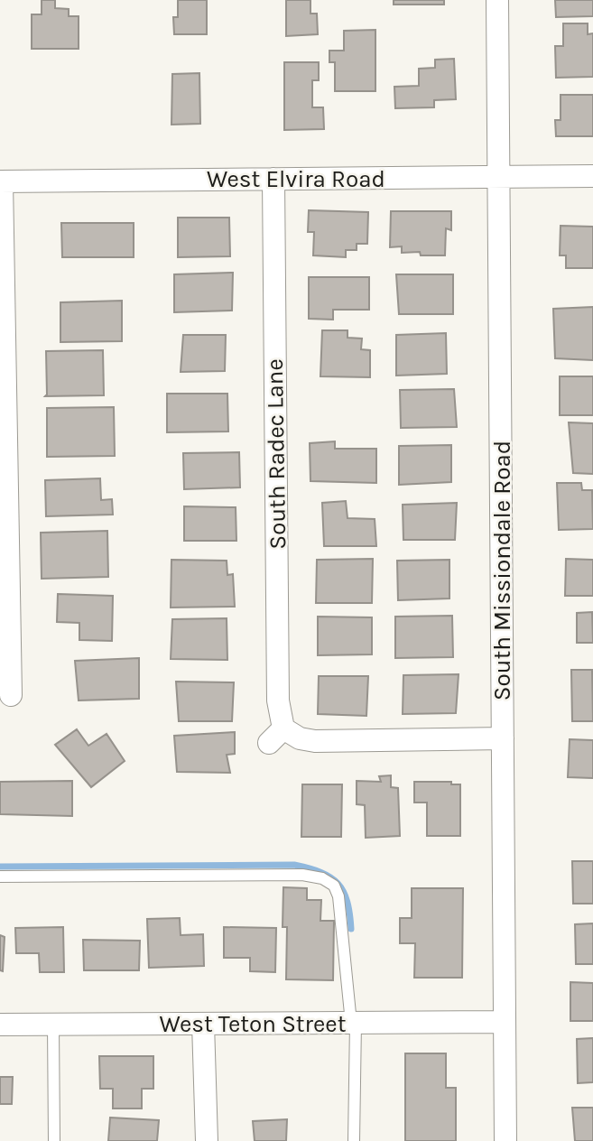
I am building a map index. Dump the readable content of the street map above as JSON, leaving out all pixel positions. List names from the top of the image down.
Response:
{
  "streets": {
    "street": [
      "West Elvira Road",
      "South Radec Lane",
      "South Missiondale Road",
      "West Teton Street"
    ]
  },
  "crossings": [
    ["West Elvira Road", "South Radec Lane"],
    ["West Elvira Road", "South Missiondale Road"],
    ["South Radec Lane", "South Missiondale Road"],
    ["South Missiondale Road", "West Teton Street"]
  ]
}
